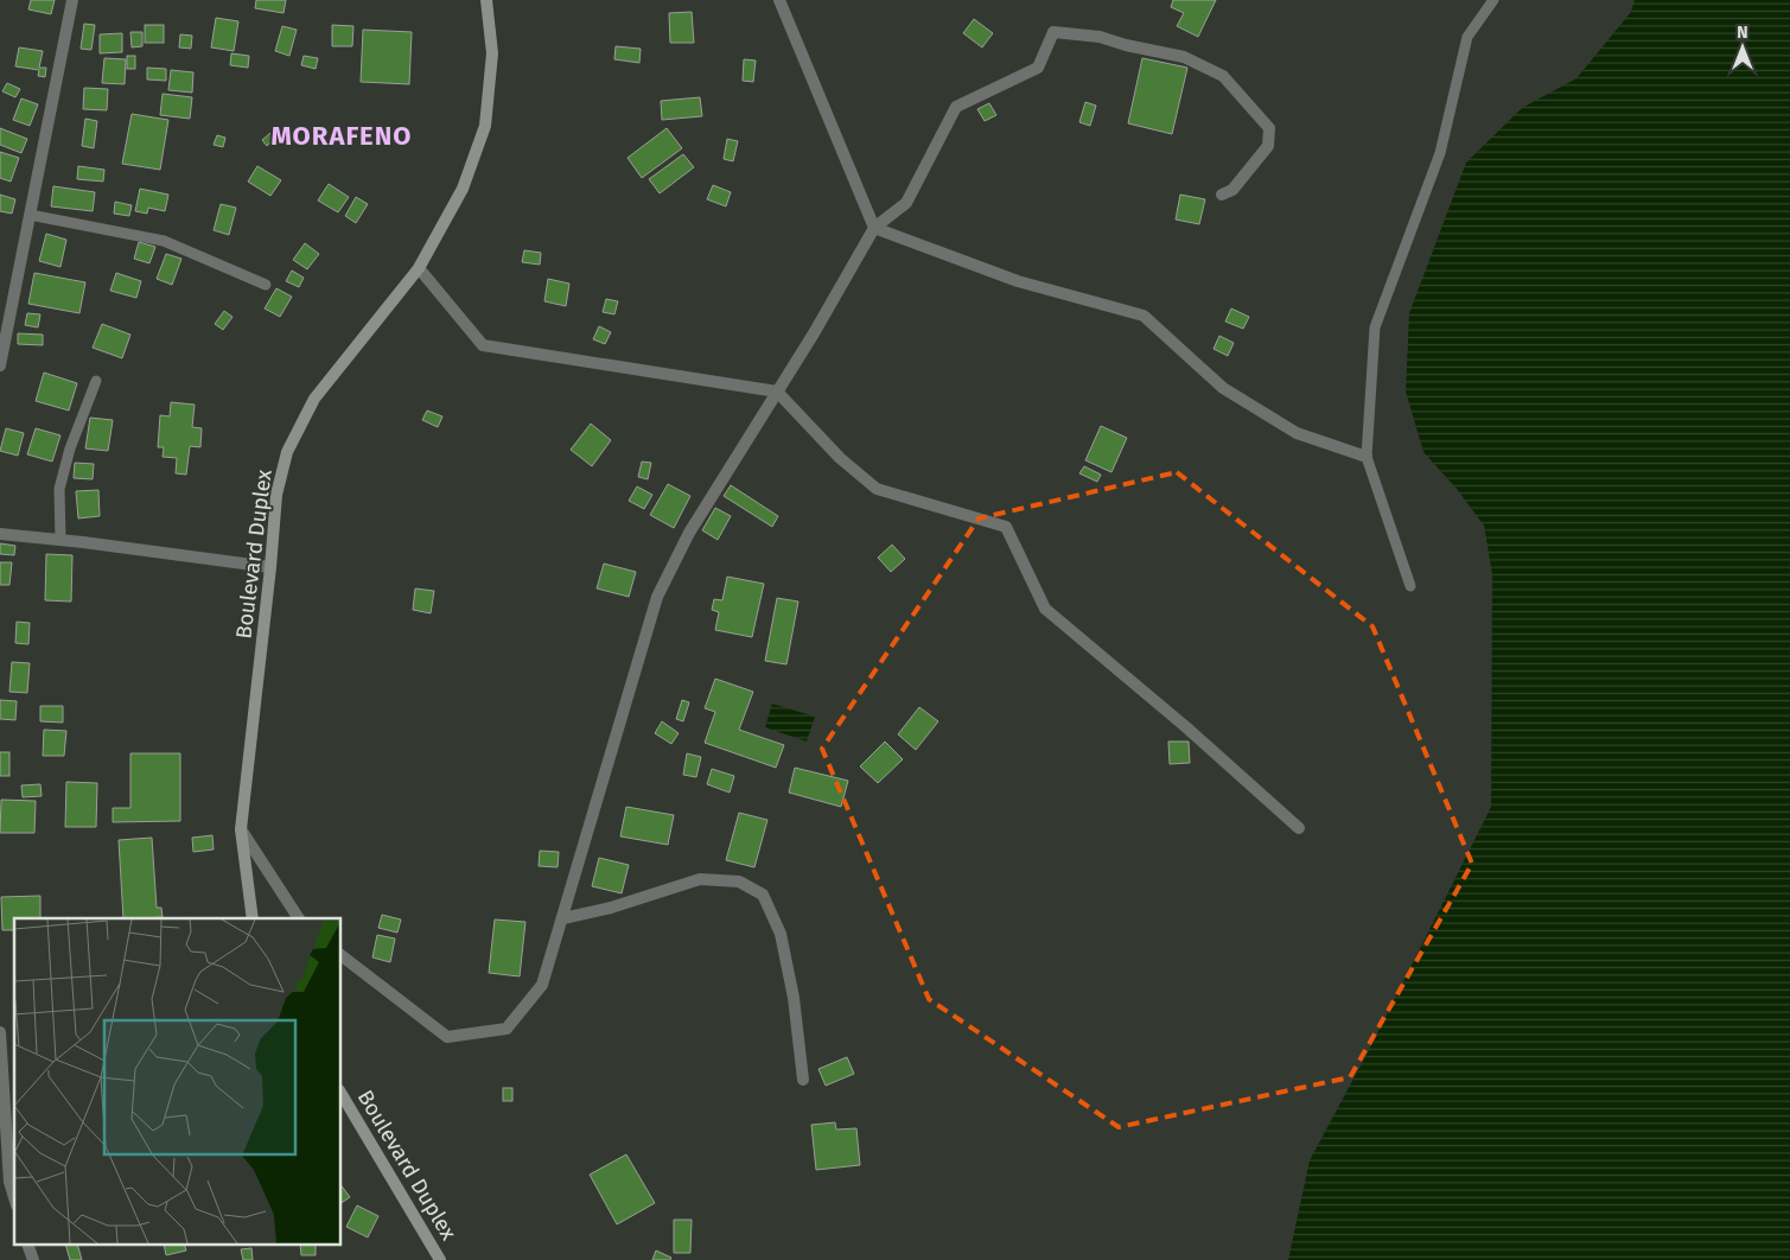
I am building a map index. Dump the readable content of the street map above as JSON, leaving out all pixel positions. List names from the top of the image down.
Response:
{
  "streets": {
    "street": ["Boulevard Duplex"]
  },
  "districts": ["MORAFENO"],
  "north": "top"
}
